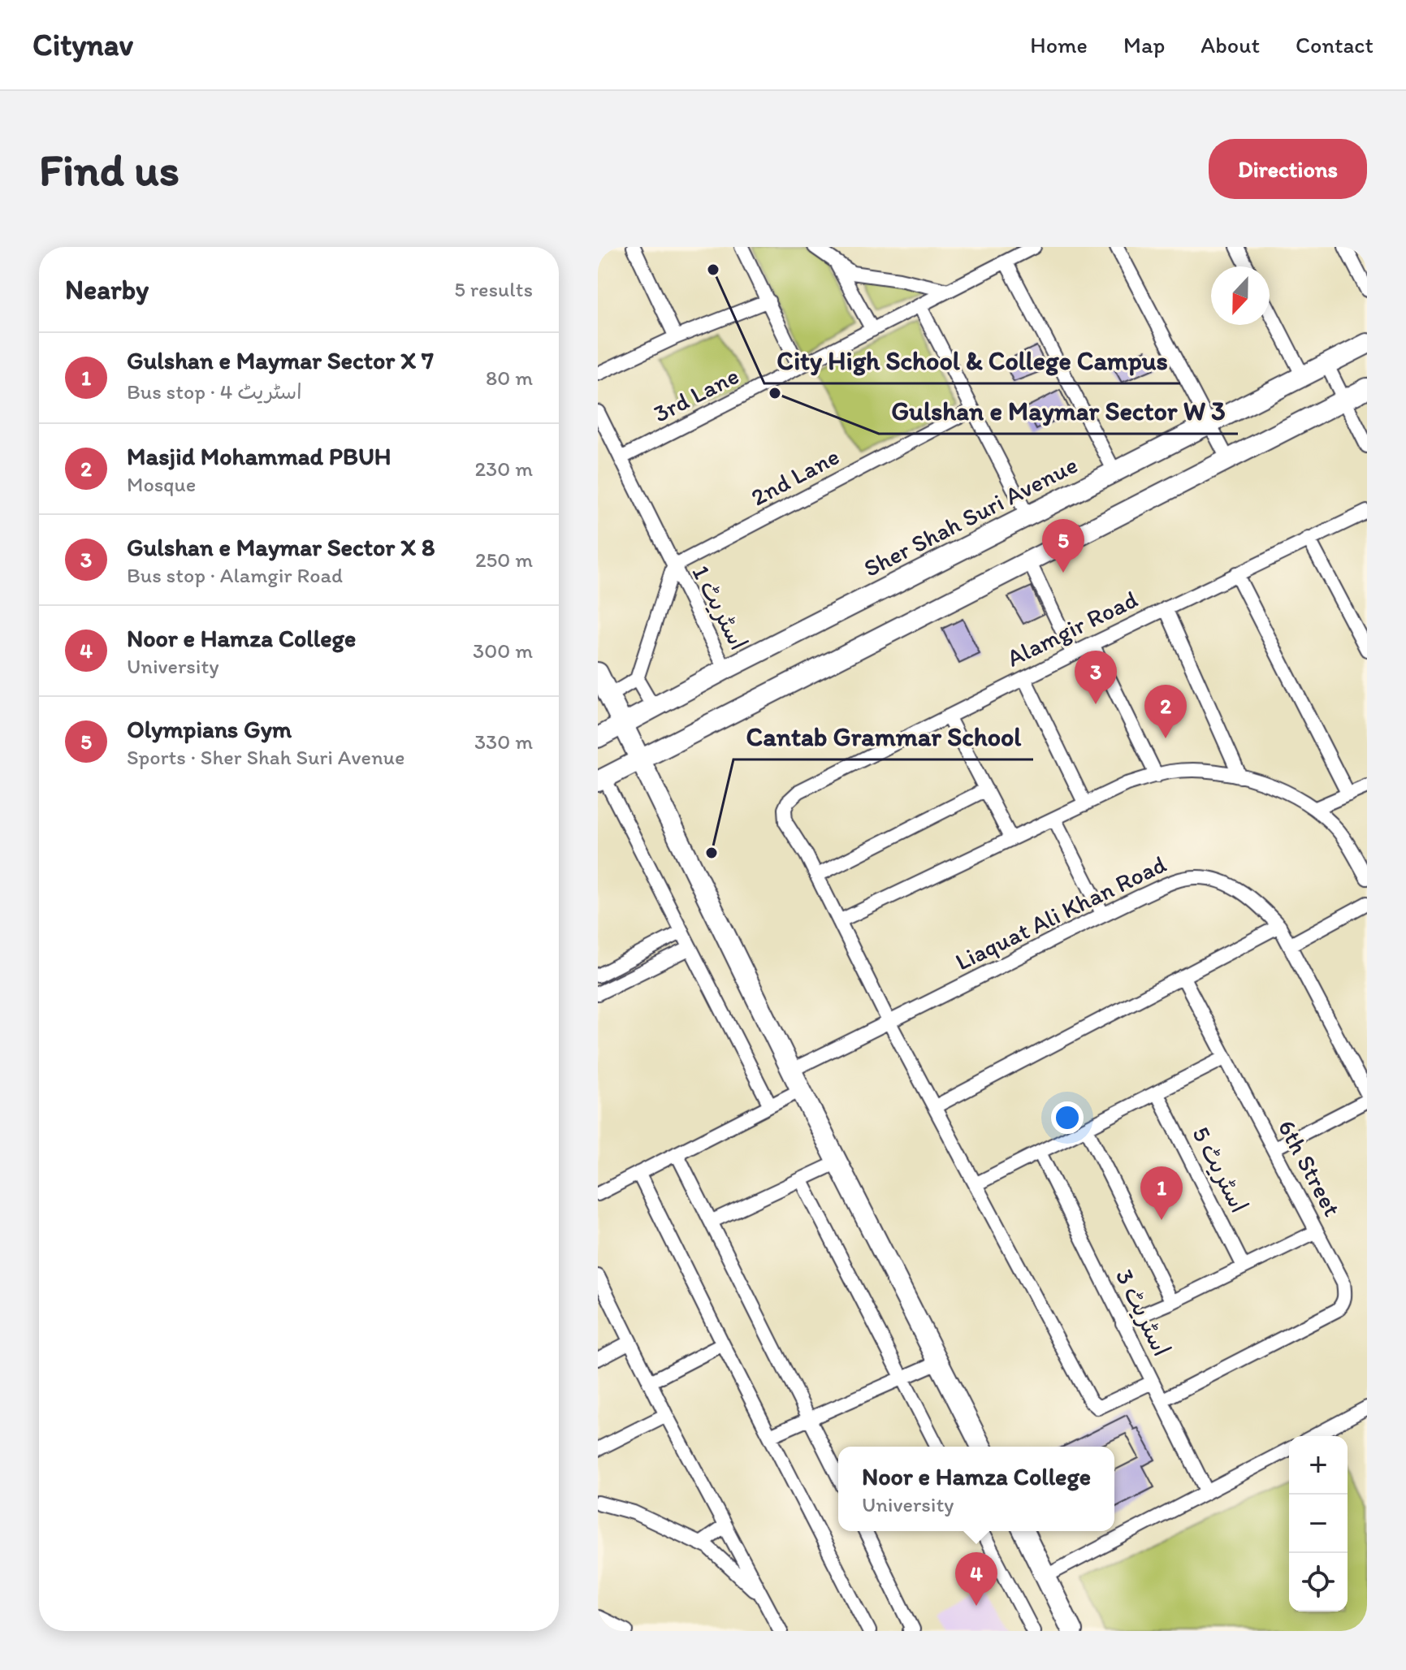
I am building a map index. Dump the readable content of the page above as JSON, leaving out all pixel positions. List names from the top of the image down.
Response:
{
  "streets": {
    "street": [
      "3rd Lane",
      "2nd Lane",
      "Sher Shah Suri Avenue",
      "اسٹریٹ 1",
      "Alamgir Road",
      "Liaquat Ali Khan Road",
      "6th Street",
      "اسٹریٹ 5",
      "اسٹریٹ 3"
    ]
  },
  "crossings": [
    ["3rd Lane", "اسٹریٹ 1"],
    ["2nd Lane", "اسٹریٹ 1"],
    ["Sher Shah Suri Avenue", "اسٹریٹ 1"],
    ["6th Street", "اسٹریٹ 3"]
  ],
  "places": ["City High School & College Campus", "Gulshan e Maymar Sector W 3", "Cantab Grammar School"],
  "north": "bottom",
  "page": {
    "header": "Citynav",
    "nav": [
      "Home",
      "Map",
      "About",
      "Contact"
    ],
    "buttons": "Directions",
    "title": "Find us",
    "heading": ["Nearby", "5 results"],
    "list": [
      {
        "mark": "1",
        "name": "Gulshan e Maymar Sector X 7",
        "note": "Bus stop · اسٹریٹ 4",
        "value": "80 m"
      },
      {
        "mark": "2",
        "name": "Masjid Mohammad PBUH",
        "note": "Mosque",
        "value": "230 m"
      },
      {
        "mark": "3",
        "name": "Gulshan e Maymar Sector X 8",
        "note": "Bus stop · Alamgir Road",
        "value": "250 m"
      },
      {
        "mark": "4",
        "name": "Noor e Hamza College",
        "note": "University",
        "value": "300 m"
      },
      {
        "mark": "5",
        "name": "Olympians Gym",
        "note": "Sports · Sher Shah Suri Avenue",
        "value": "330 m"
      }
    ],
    "pins": [
      "5",
      "3",
      "2",
      "1",
      "4"
    ],
    "map_buttons": ["+", "−"],
    "popup": ["Noor e Hamza College", "University"]
  }
}
